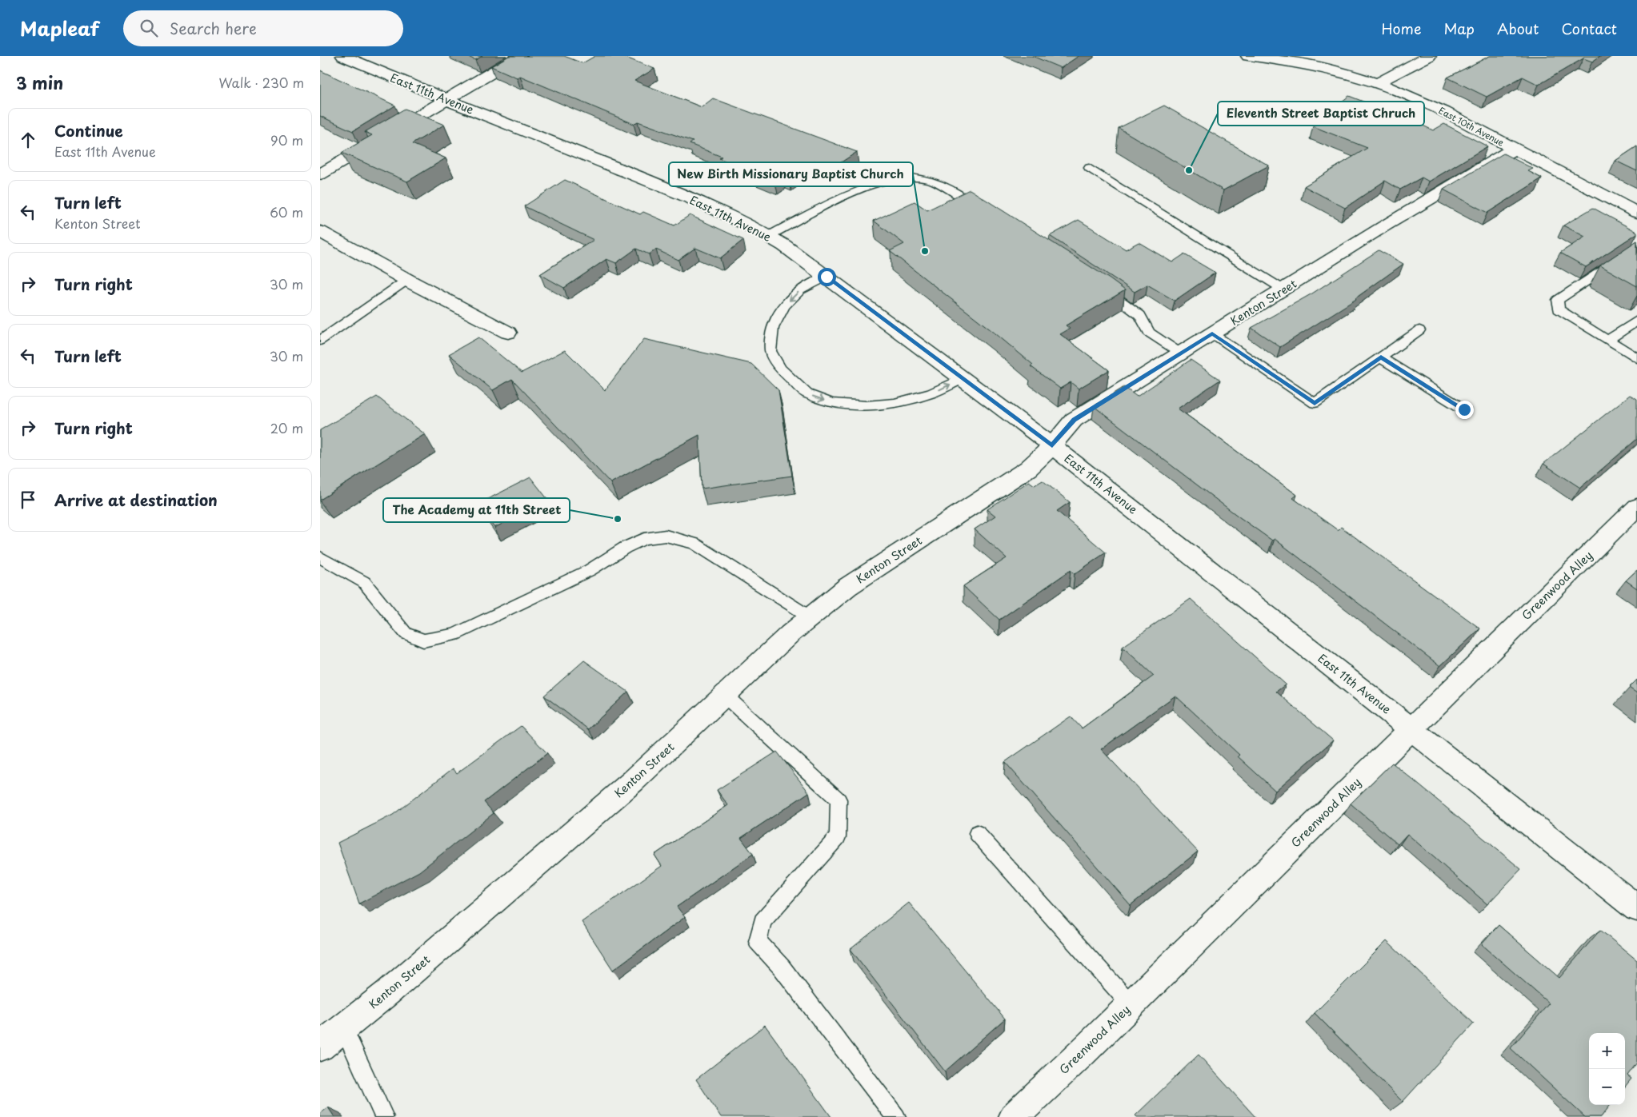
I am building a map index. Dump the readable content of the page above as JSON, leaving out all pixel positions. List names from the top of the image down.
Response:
{
  "streets": {
    "street": [
      "East 11th Avenue",
      "East 10th Avenue",
      "Kenton Street",
      "Greenwood Alley"
    ]
  },
  "crossings": [
    ["East 11th Avenue", "Kenton Street"],
    ["East 11th Avenue", "Greenwood Alley"],
    ["East 10th Avenue", "Kenton Street"]
  ],
  "places": ["Eleventh Street Baptist Chruch", "New Birth Missionary Baptist Church", "The Academy at 11th Street"],
  "page": {
    "header": "Mapleaf",
    "search": "Search here",
    "nav": [
      "Home",
      "Map",
      "About",
      "Contact"
    ],
    "heading": ["3 min", "Walk · 230 m"],
    "list": [
      ["Continue", "East 11th Avenue", "90 m"],
      ["Turn left", "Kenton Street", "60 m"],
      ["Turn right", "30 m"],
      ["Turn left", "30 m"],
      ["Turn right", "20 m"],
      "Arrive at destination"
    ],
    "map_buttons": ["+", "−"]
  }
}
